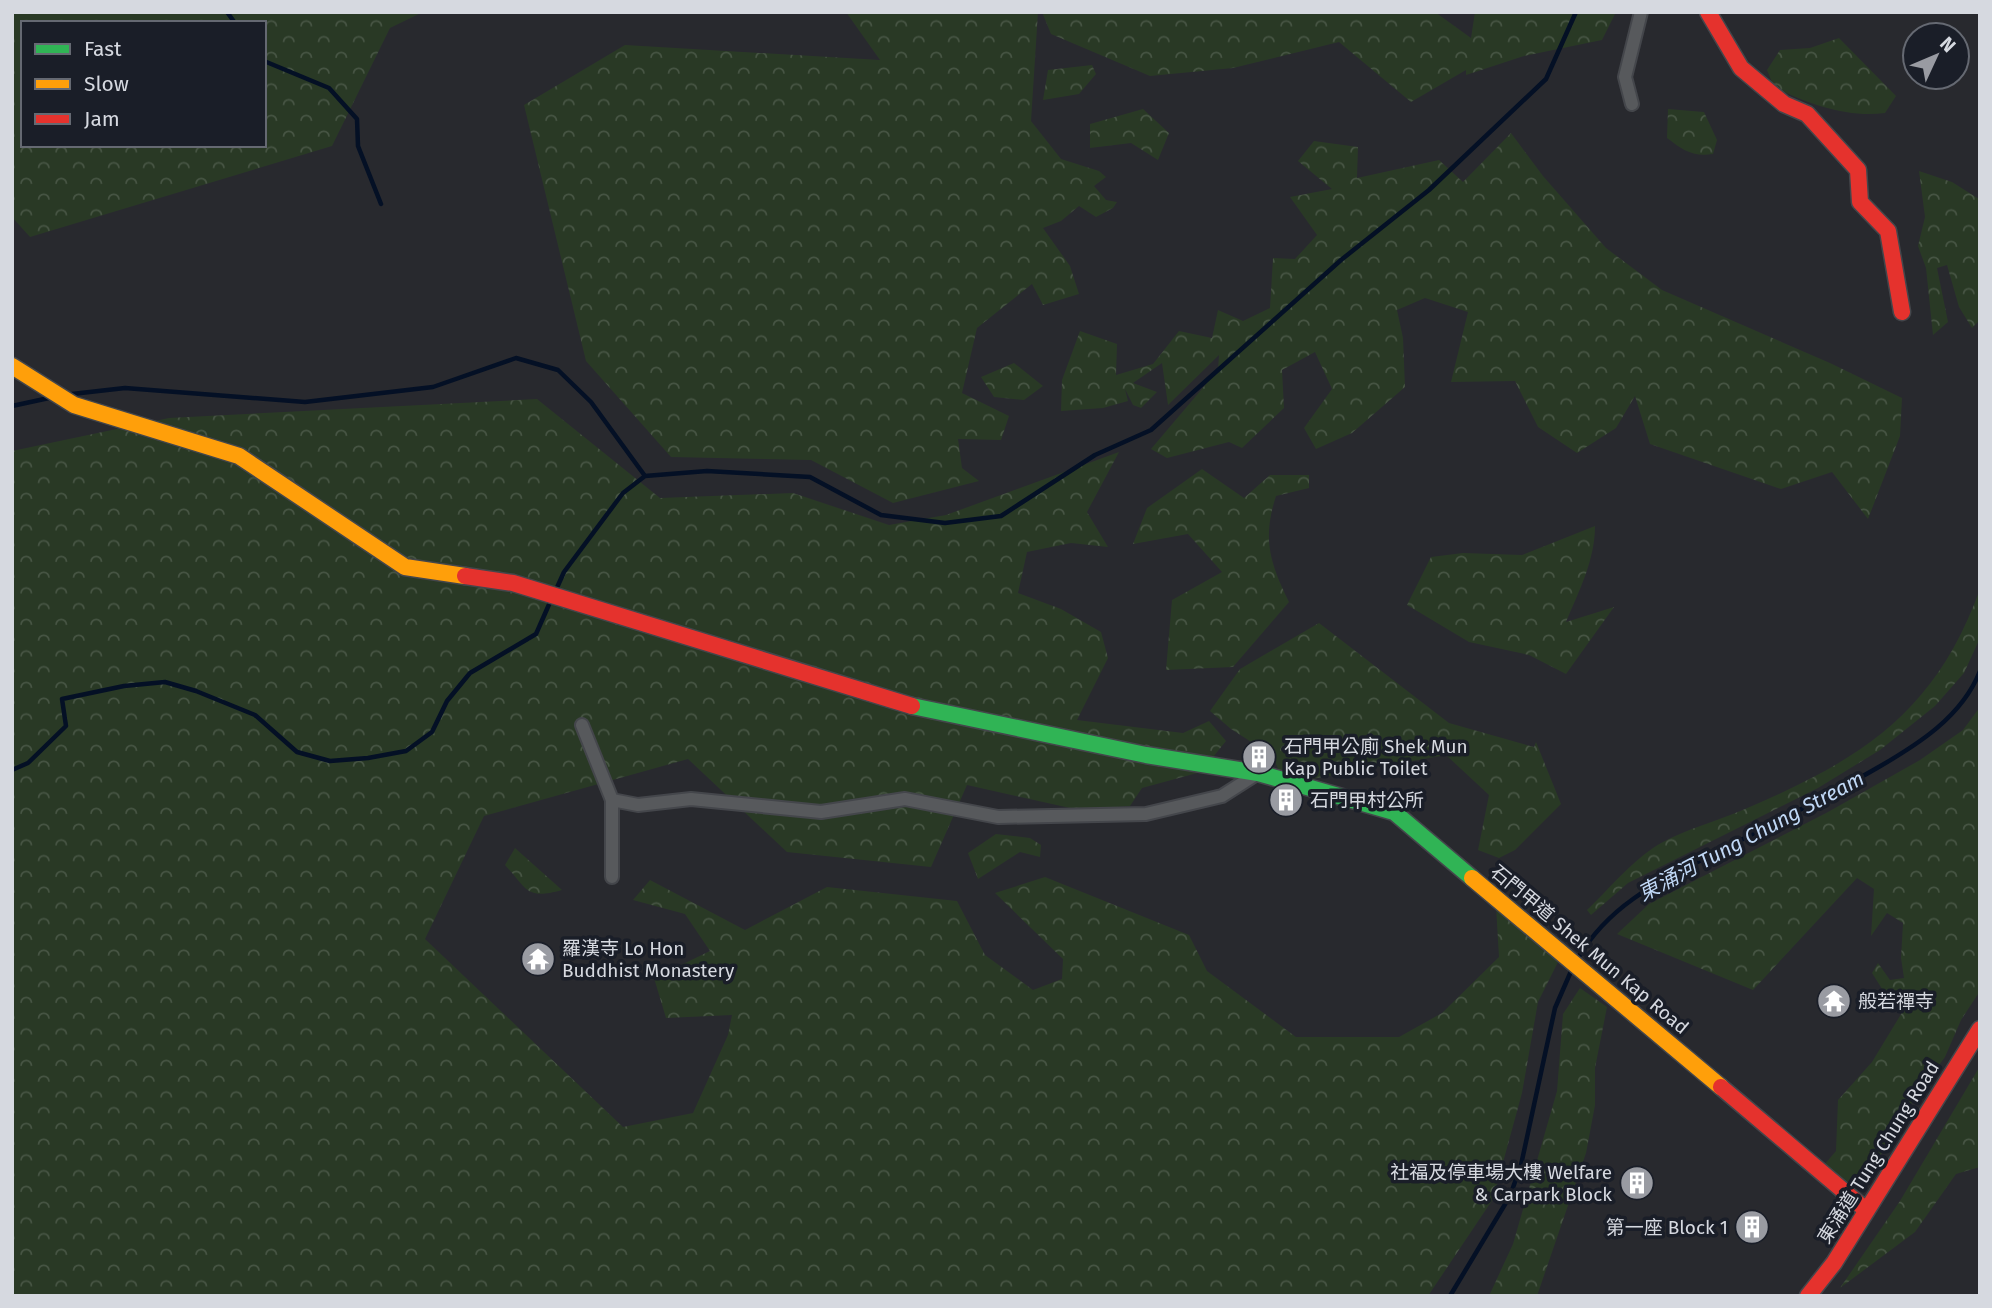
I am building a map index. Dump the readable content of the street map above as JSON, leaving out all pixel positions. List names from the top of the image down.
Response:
{
  "streets": {
    "street": ["石門甲道 Shek Mun Kap Road", "東涌道 Tung Chung Road"]
  },
  "crossings": [
    ["石門甲道 Shek Mun Kap Road", "東涌道 Tung Chung Road"]
  ],
  "water": ["東涌河 Tung Chung Stream"],
  "places": {
    "building": [
      "石門甲公廁 Shek Mun Kap Public Toilet",
      "石門甲村公所",
      "社福及停車場大樓 Welfare & Carpark Block",
      "第一座 Block 1"
    ],
    "temple": ["羅漢寺 Lo Hon Buddhist Monastery", "般若禪寺"]
  },
  "legend": ["Fast", "Slow", "Jam"],
  "north": "top right"
}
